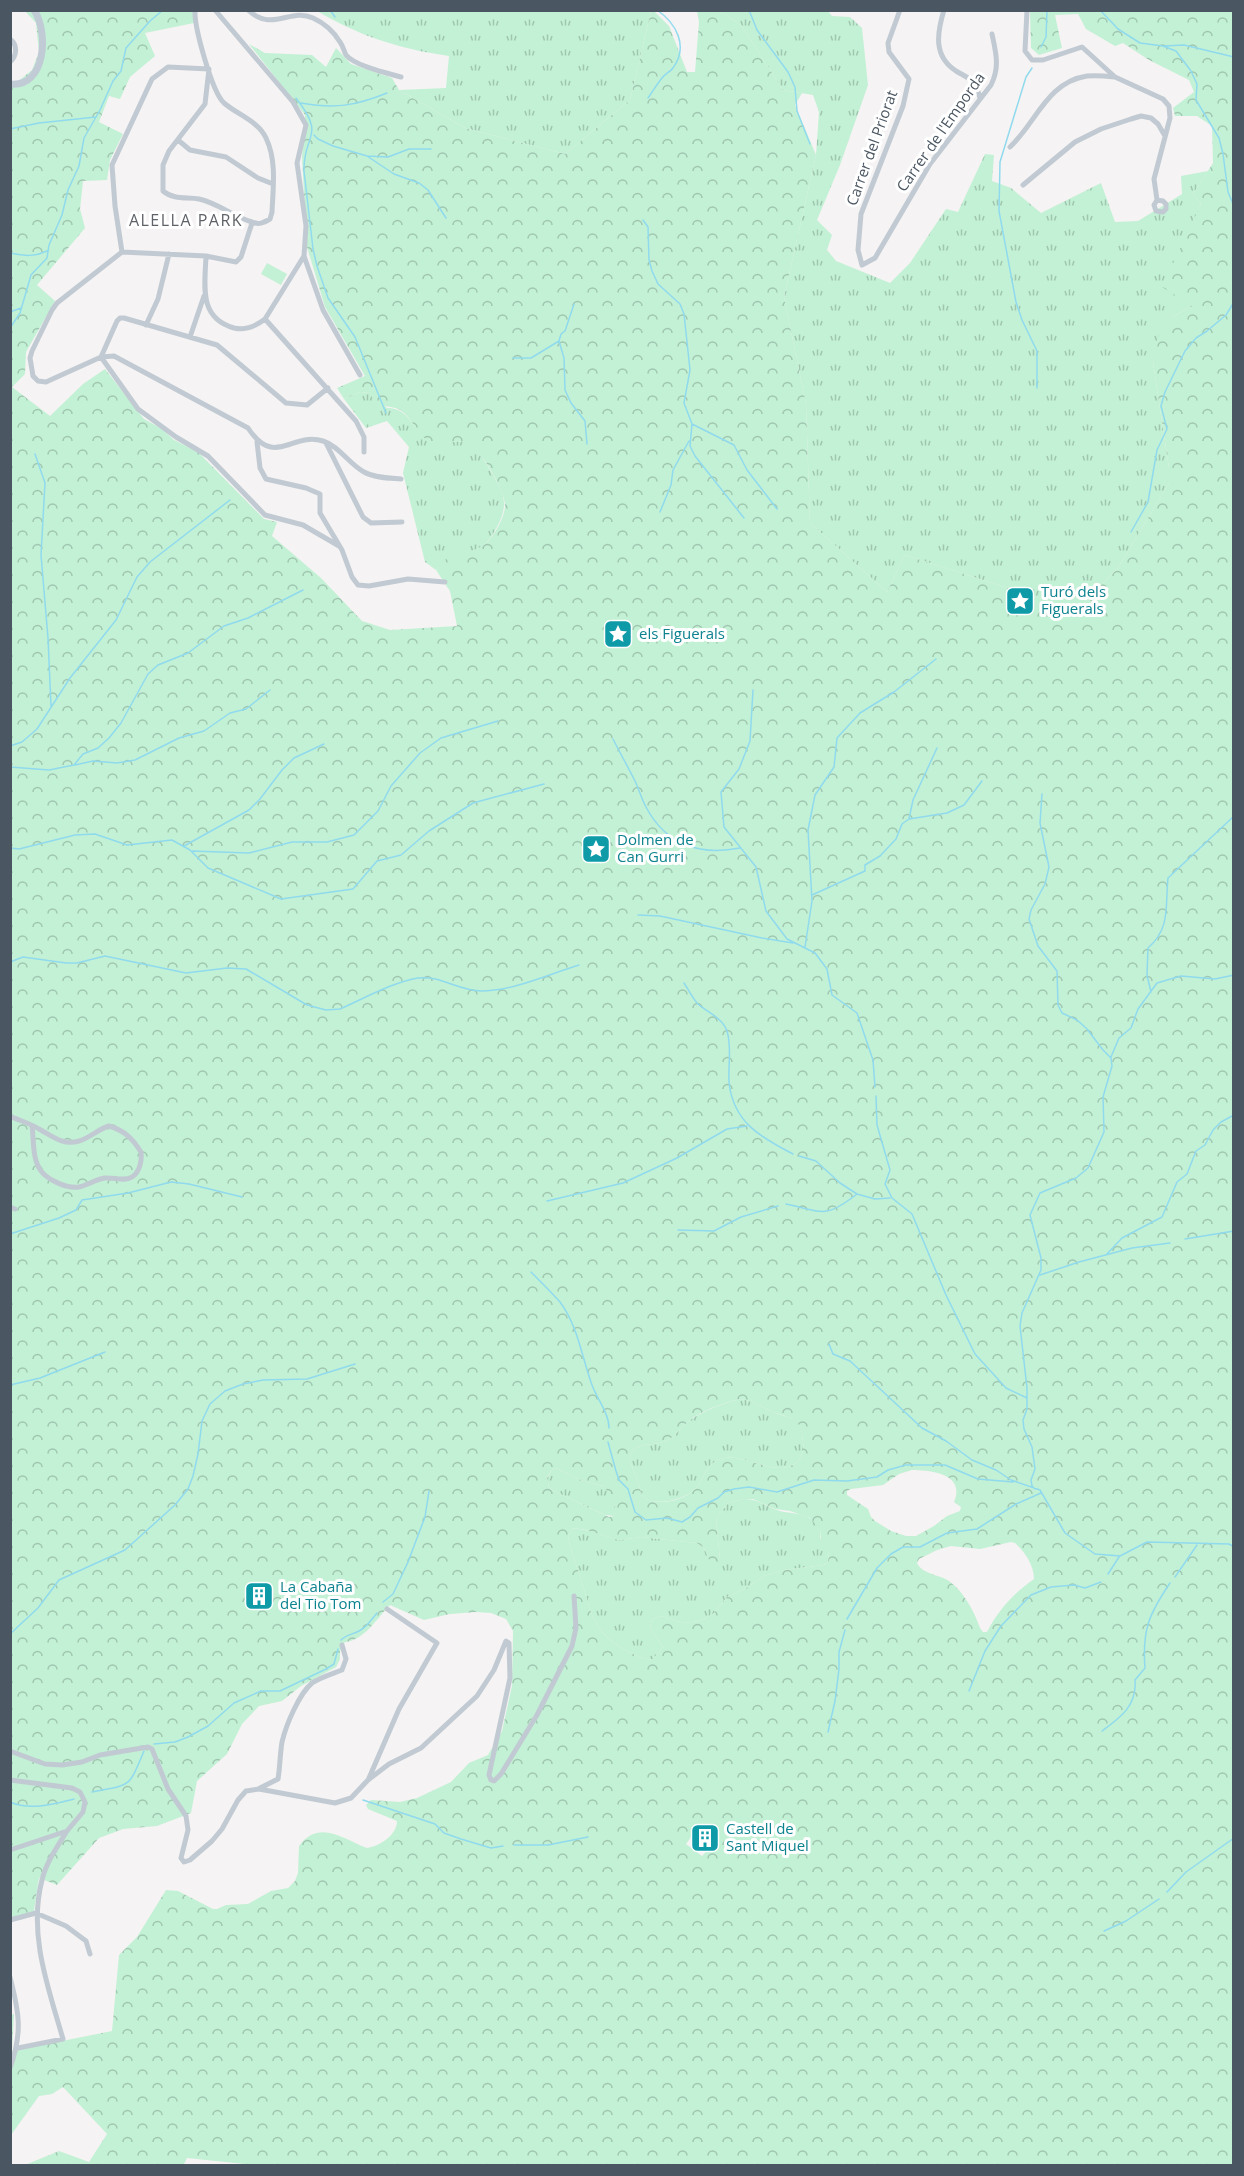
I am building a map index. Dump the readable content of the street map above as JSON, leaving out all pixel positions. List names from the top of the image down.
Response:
{
  "streets": {
    "street": ["Carrer de l'Emporda", "Carrer del Priorat"]
  },
  "crossings": [
    ["Carrer de l'Emporda", "Carrer del Priorat"]
  ],
  "districts": ["ALELLA PARK"],
  "places": {
    "place": ["Turó dels Figuerals", "els Figuerals", "Dolmen de Can Gurri"],
    "building": ["La Cabaña del Tio Tom", "Castell de Sant Miquel"]
  }
}
